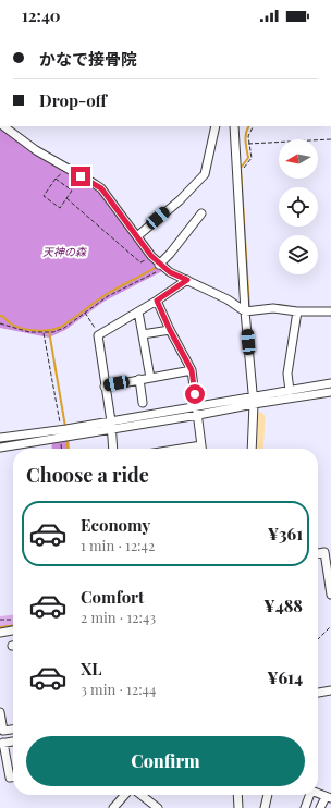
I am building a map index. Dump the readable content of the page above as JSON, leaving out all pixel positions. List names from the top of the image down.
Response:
{
  "parks": ["天神の森"],
  "north": "left",
  "page": {
    "status": "12:40",
    "banner": ["かなで接骨院", "Drop-off"],
    "heading": "Choose a ride",
    "list": [
      {
        "name": "Economy",
        "note": "1 min · 12:42",
        "value": "¥361"
      },
      {
        "name": "Comfort",
        "note": "2 min · 12:43",
        "value": "¥488"
      },
      {
        "name": "XL",
        "note": "3 min · 12:44",
        "value": "¥614"
      }
    ],
    "buttons": "Confirm"
  }
}
